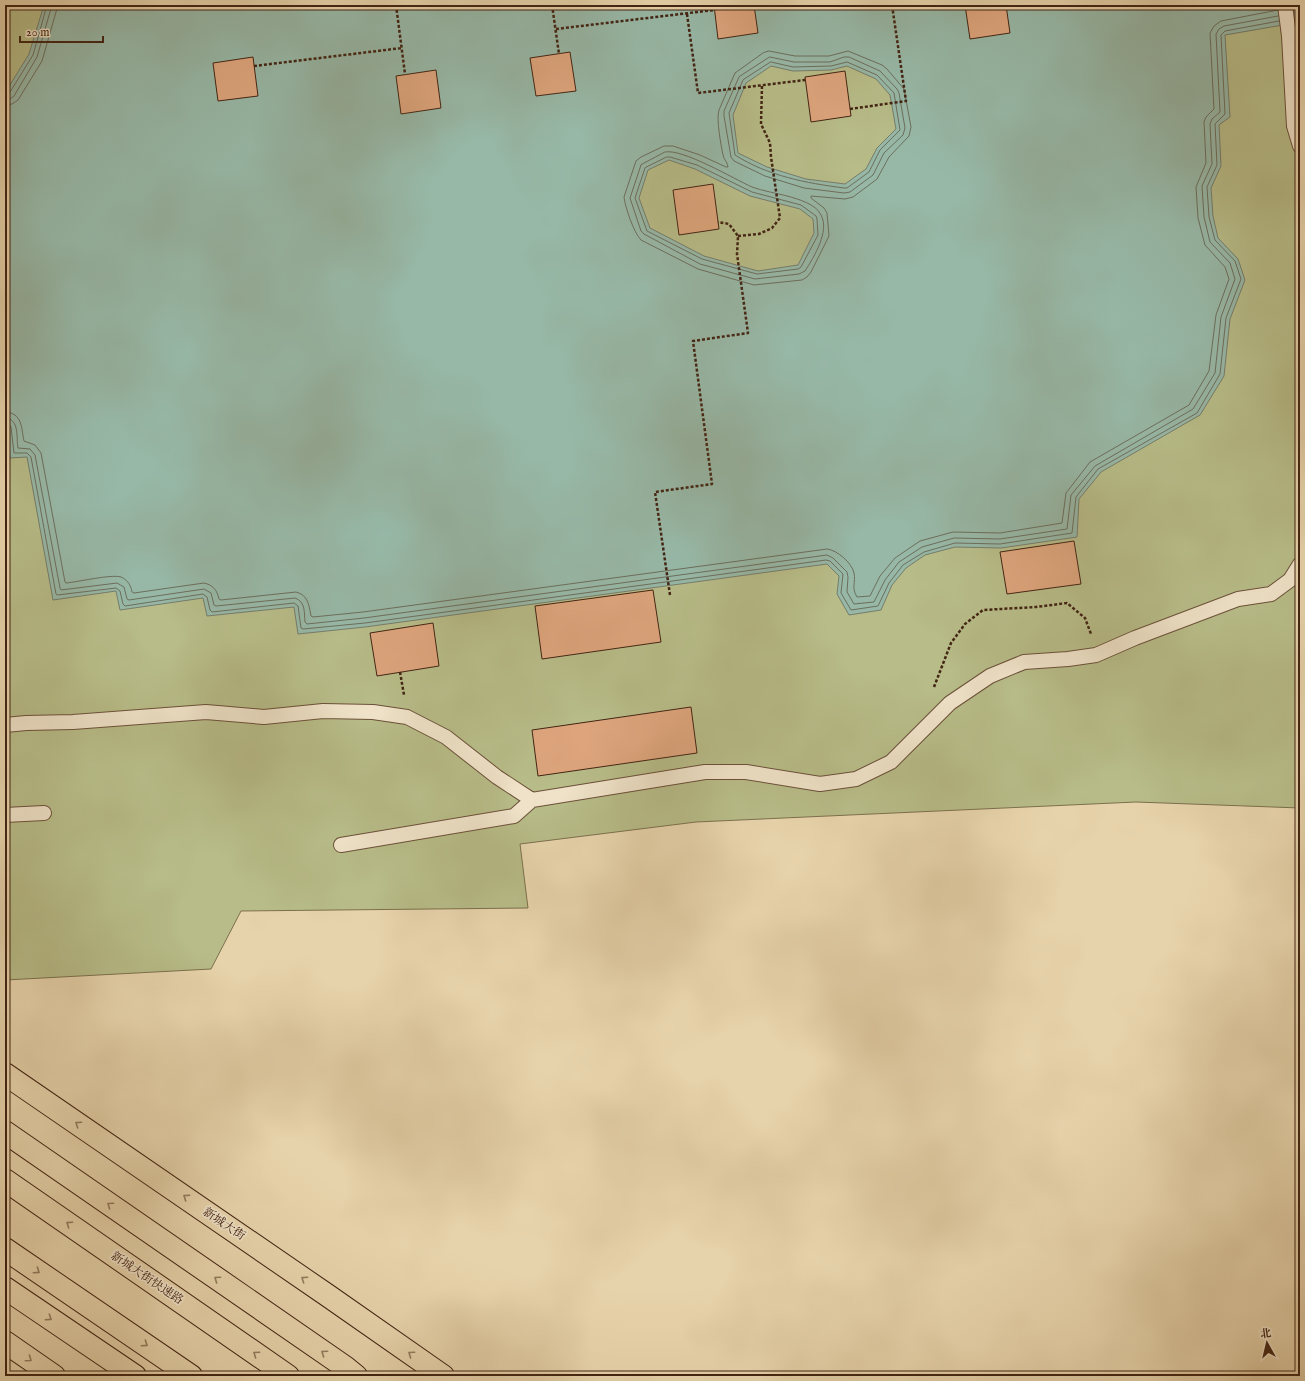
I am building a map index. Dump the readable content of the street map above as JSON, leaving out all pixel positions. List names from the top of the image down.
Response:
{
  "streets": {
    "main road": ["新城大街", "新城大街快速路"]
  },
  "scale_bar": "20 m",
  "north": "top"
}
